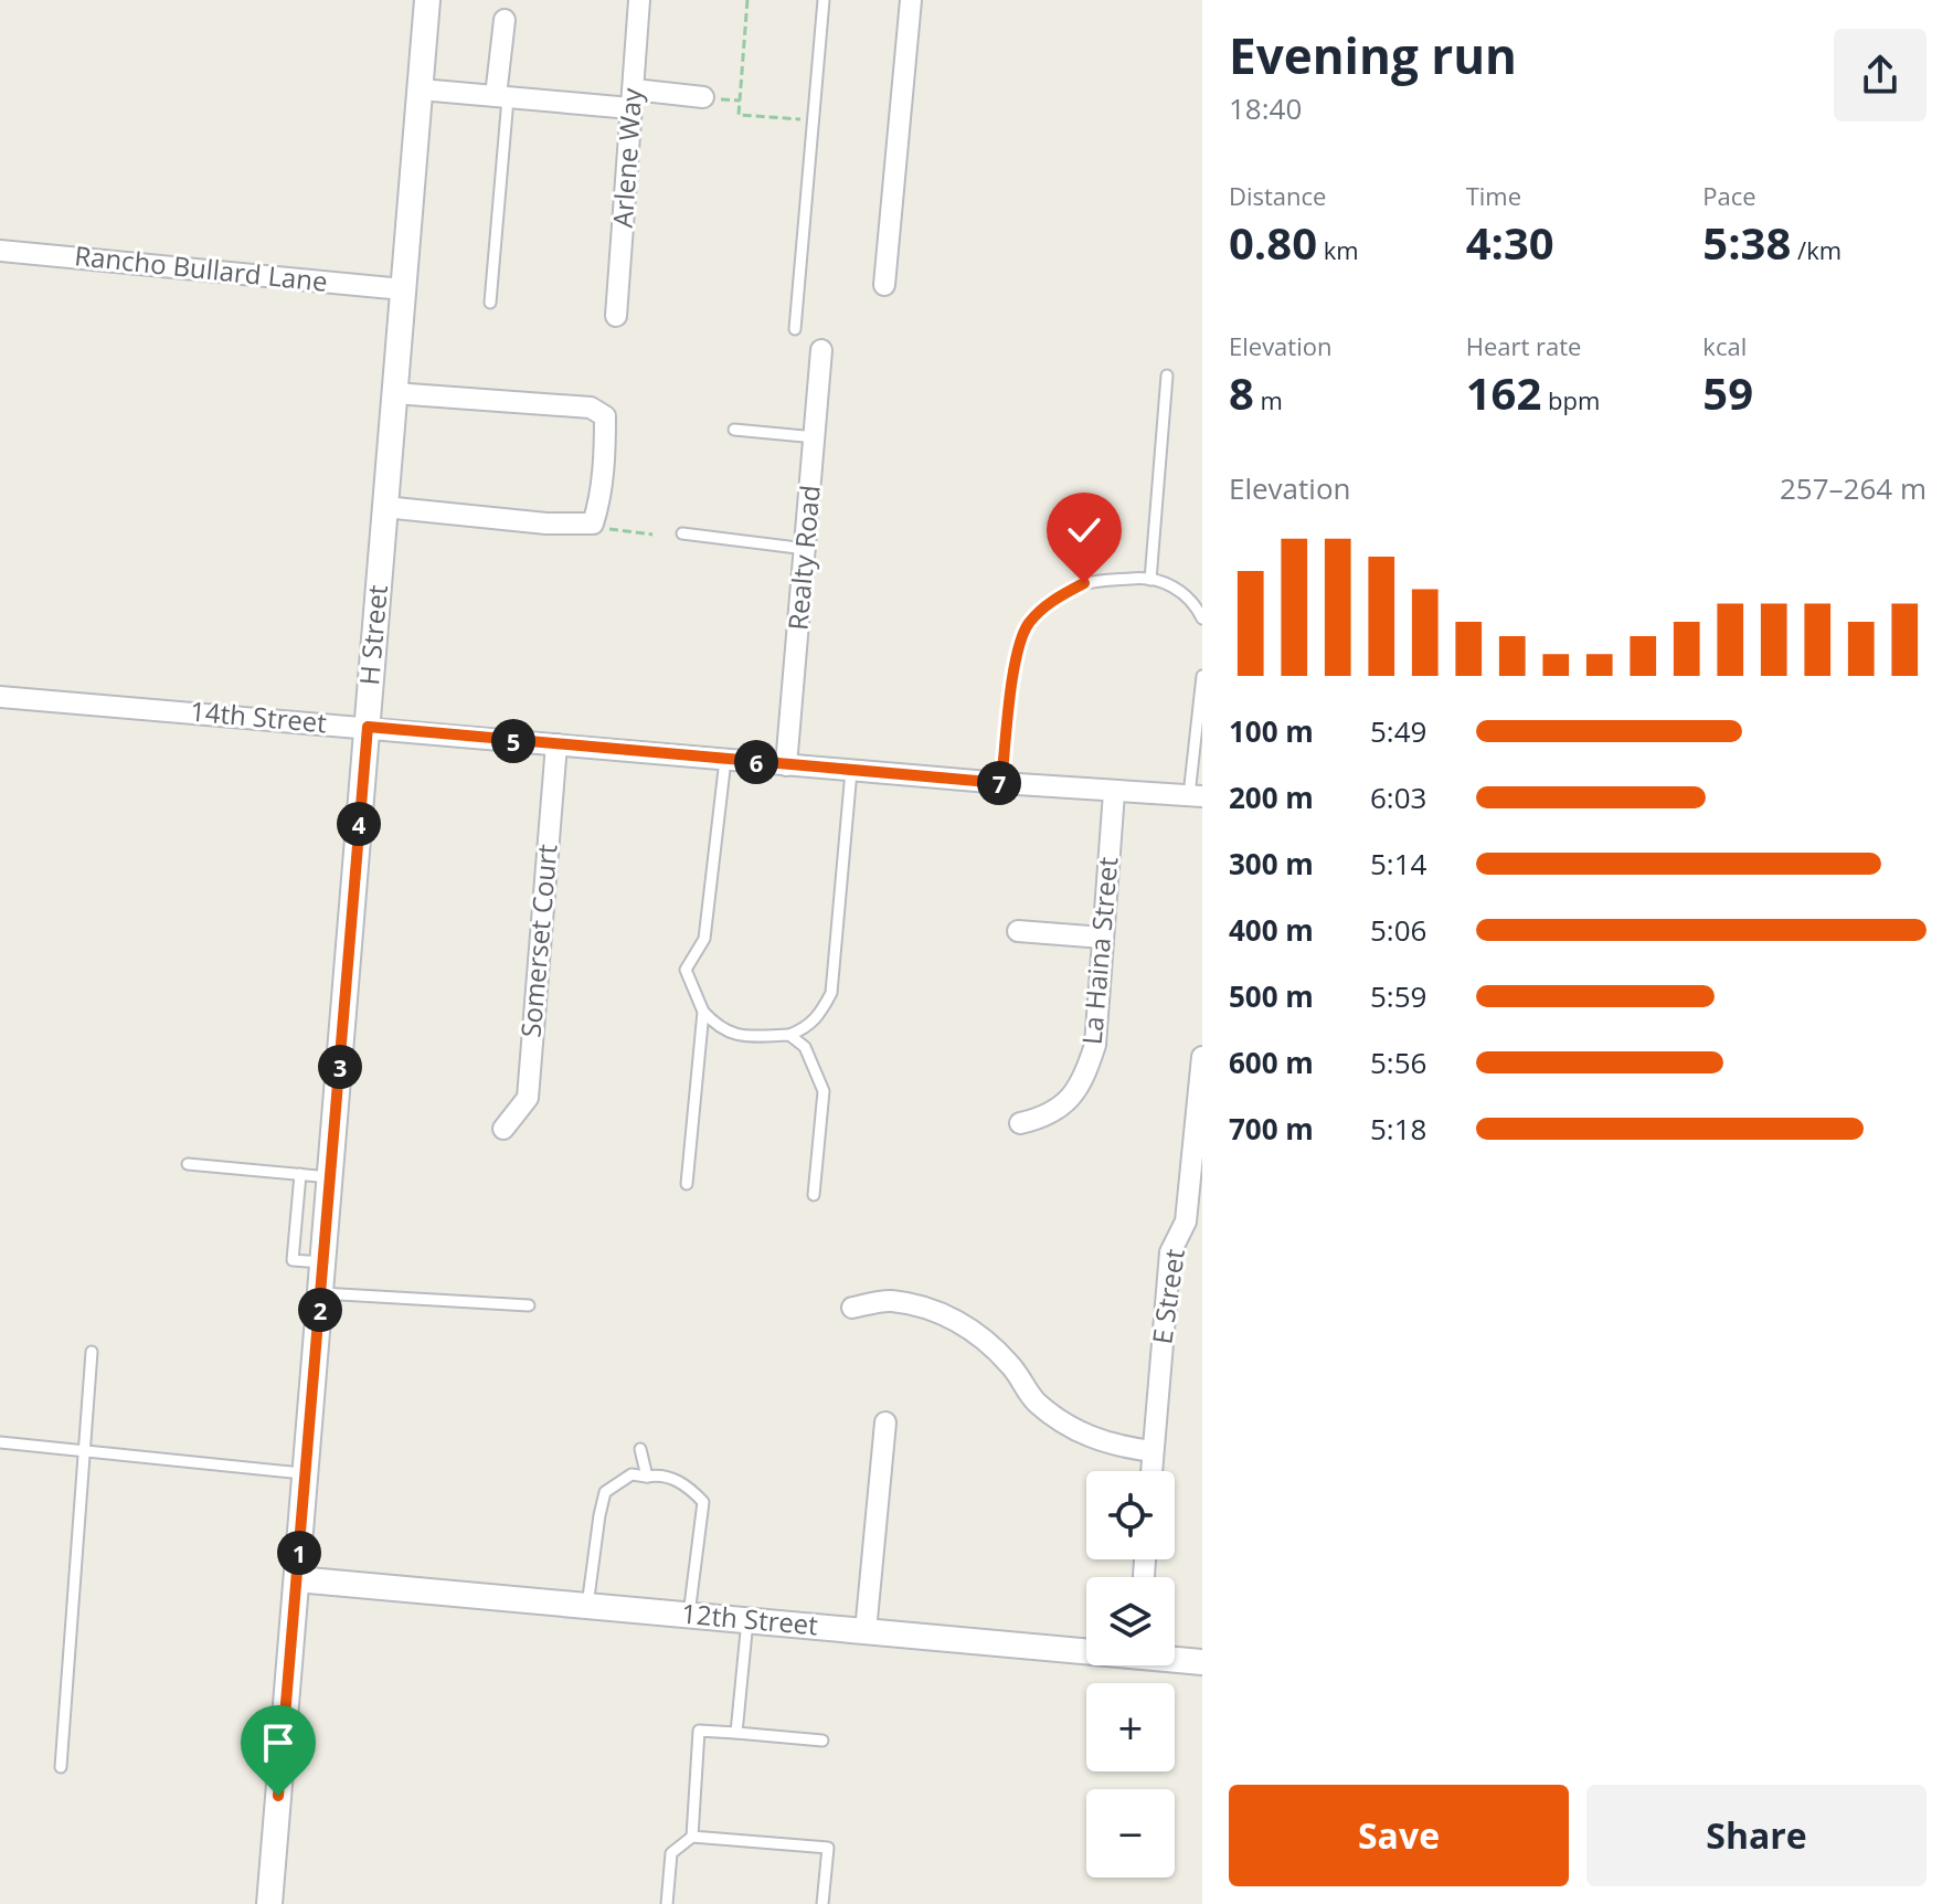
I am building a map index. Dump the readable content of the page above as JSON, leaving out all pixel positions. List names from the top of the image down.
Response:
{
  "streets": {
    "street": [
      "Arlene Way",
      "Rancho Bullard Lane",
      "Realty Road",
      "H Street",
      "14th Street",
      "Somerset Court",
      "La Haina Street",
      "E Street",
      "12th Street"
    ]
  },
  "crossings": [
    ["Rancho Bullard Lane", "H Street"],
    ["Realty Road", "14th Street"],
    ["H Street", "14th Street"],
    ["H Street", "12th Street"],
    ["14th Street", "Somerset Court"],
    ["14th Street", "La Haina Street"]
  ],
  "page": {
    "heading": ["Evening run", "18:40"],
    "stats": [
      ["Distance", "0.80 km"],
      ["Time", "4:30"],
      ["Pace", "5:38 /km"],
      ["Elevation", "8 m"],
      ["Heart rate", "162 bpm"],
      ["kcal", "59"]
    ],
    "chart": ["Elevation", "257–264 m"],
    "list": [
      {
        "name": "100 m",
        "note": "5:49"
      },
      {
        "name": "200 m",
        "note": "6:03"
      },
      {
        "name": "300 m",
        "note": "5:14"
      },
      {
        "name": "400 m",
        "note": "5:06"
      },
      {
        "name": "500 m",
        "note": "5:59"
      },
      {
        "name": "600 m",
        "note": "5:56"
      },
      {
        "name": "700 m",
        "note": "5:18"
      }
    ],
    "pins": [
      "5",
      "6",
      "7",
      "4",
      "3",
      "2",
      "1"
    ],
    "map_buttons": ["+", "−"],
    "buttons": ["Save", "Share"]
  }
}
